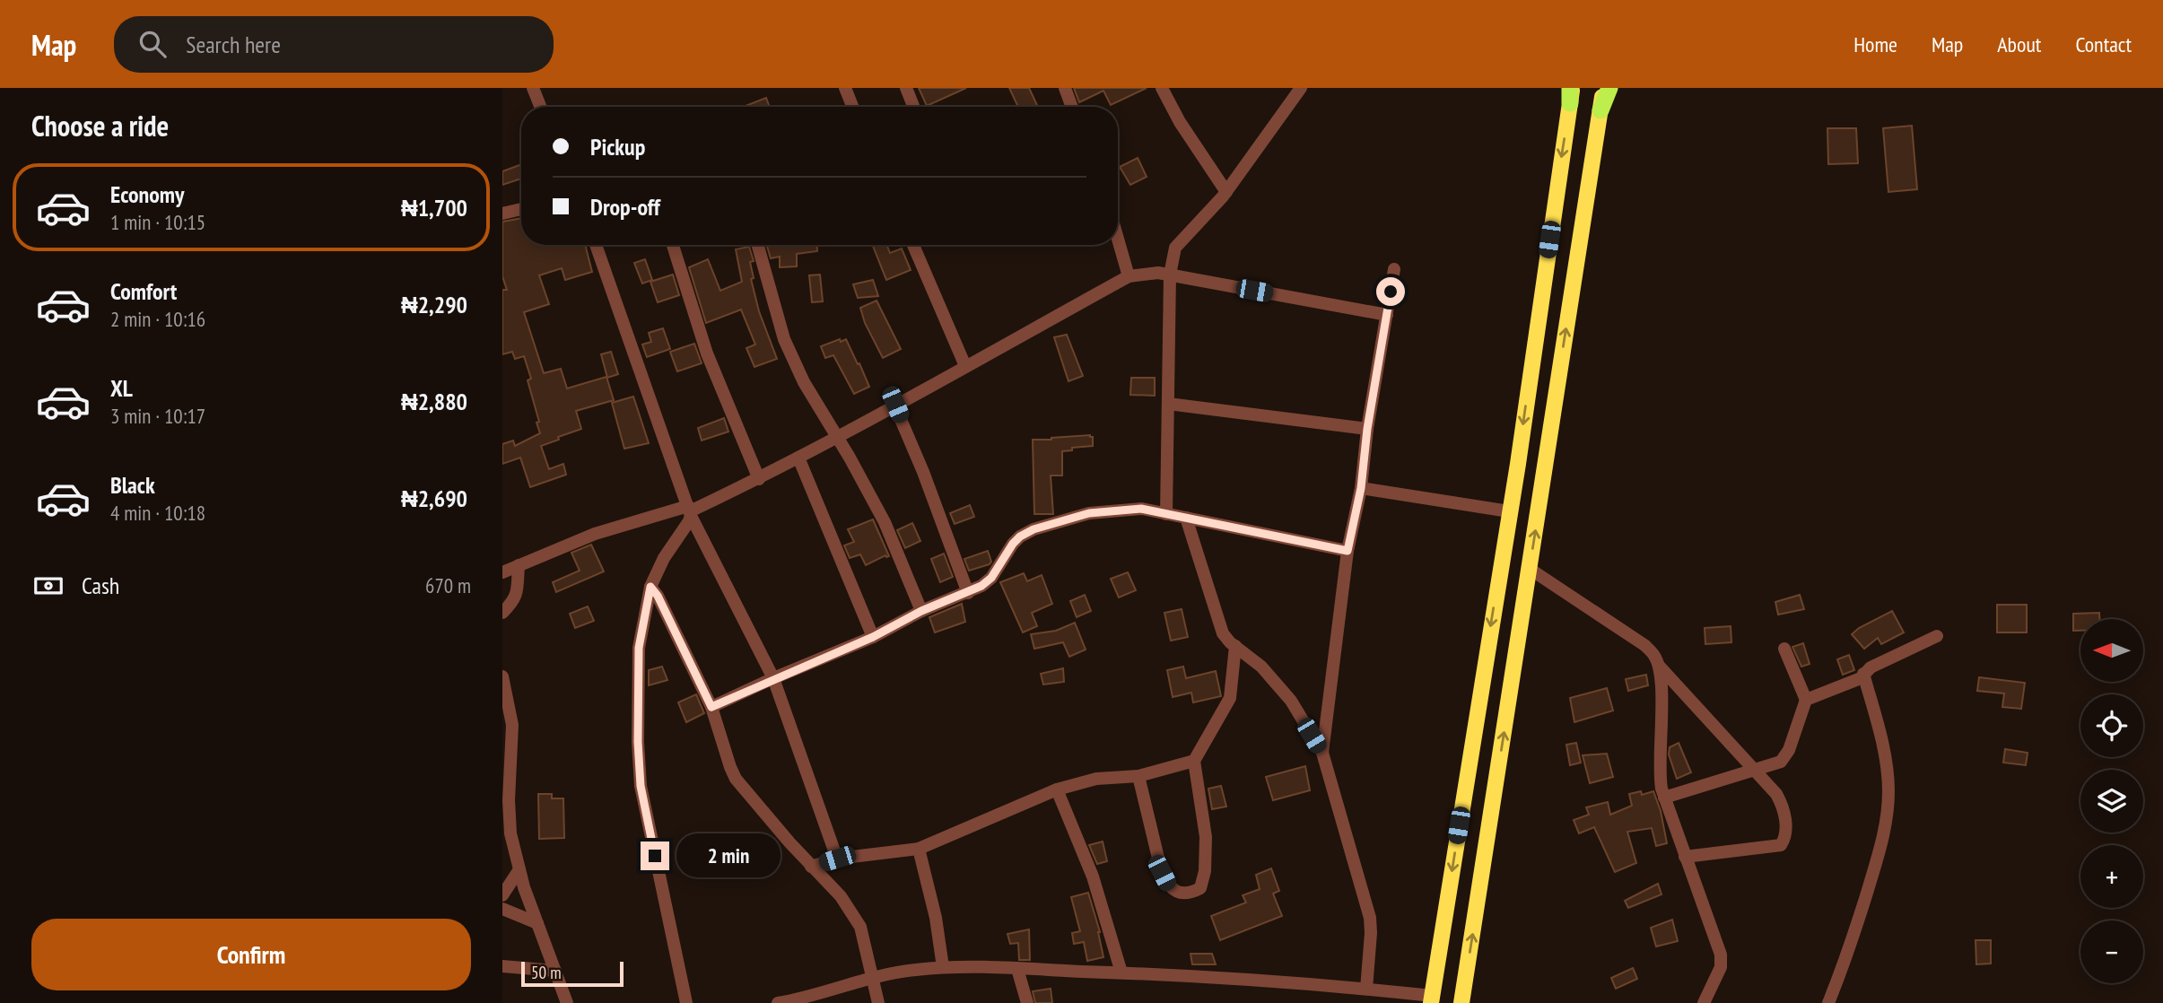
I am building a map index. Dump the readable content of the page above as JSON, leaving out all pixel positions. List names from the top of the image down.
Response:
{
  "scale_bar": "50 m",
  "north": "left",
  "page": {
    "header": "Map",
    "search": "Search here",
    "nav": [
      "Home",
      "Map",
      "About",
      "Contact"
    ],
    "heading": "Choose a ride",
    "banner": ["Pickup", "Drop-off"],
    "list": [
      {
        "name": "Economy",
        "note": "1 min · 10:15",
        "value": "₦1,700"
      },
      {
        "name": "Comfort",
        "note": "2 min · 10:16",
        "value": "₦2,290"
      },
      {
        "name": "XL",
        "note": "3 min · 10:17",
        "value": "₦2,880"
      },
      {
        "name": "Black",
        "note": "4 min · 10:18",
        "value": "₦2,690"
      }
    ],
    "pay": ["Cash", "670 m"],
    "map_buttons": ["+", "−"],
    "bubble": "2 min",
    "buttons": "Confirm",
    "scale": "50 m"
  }
}
